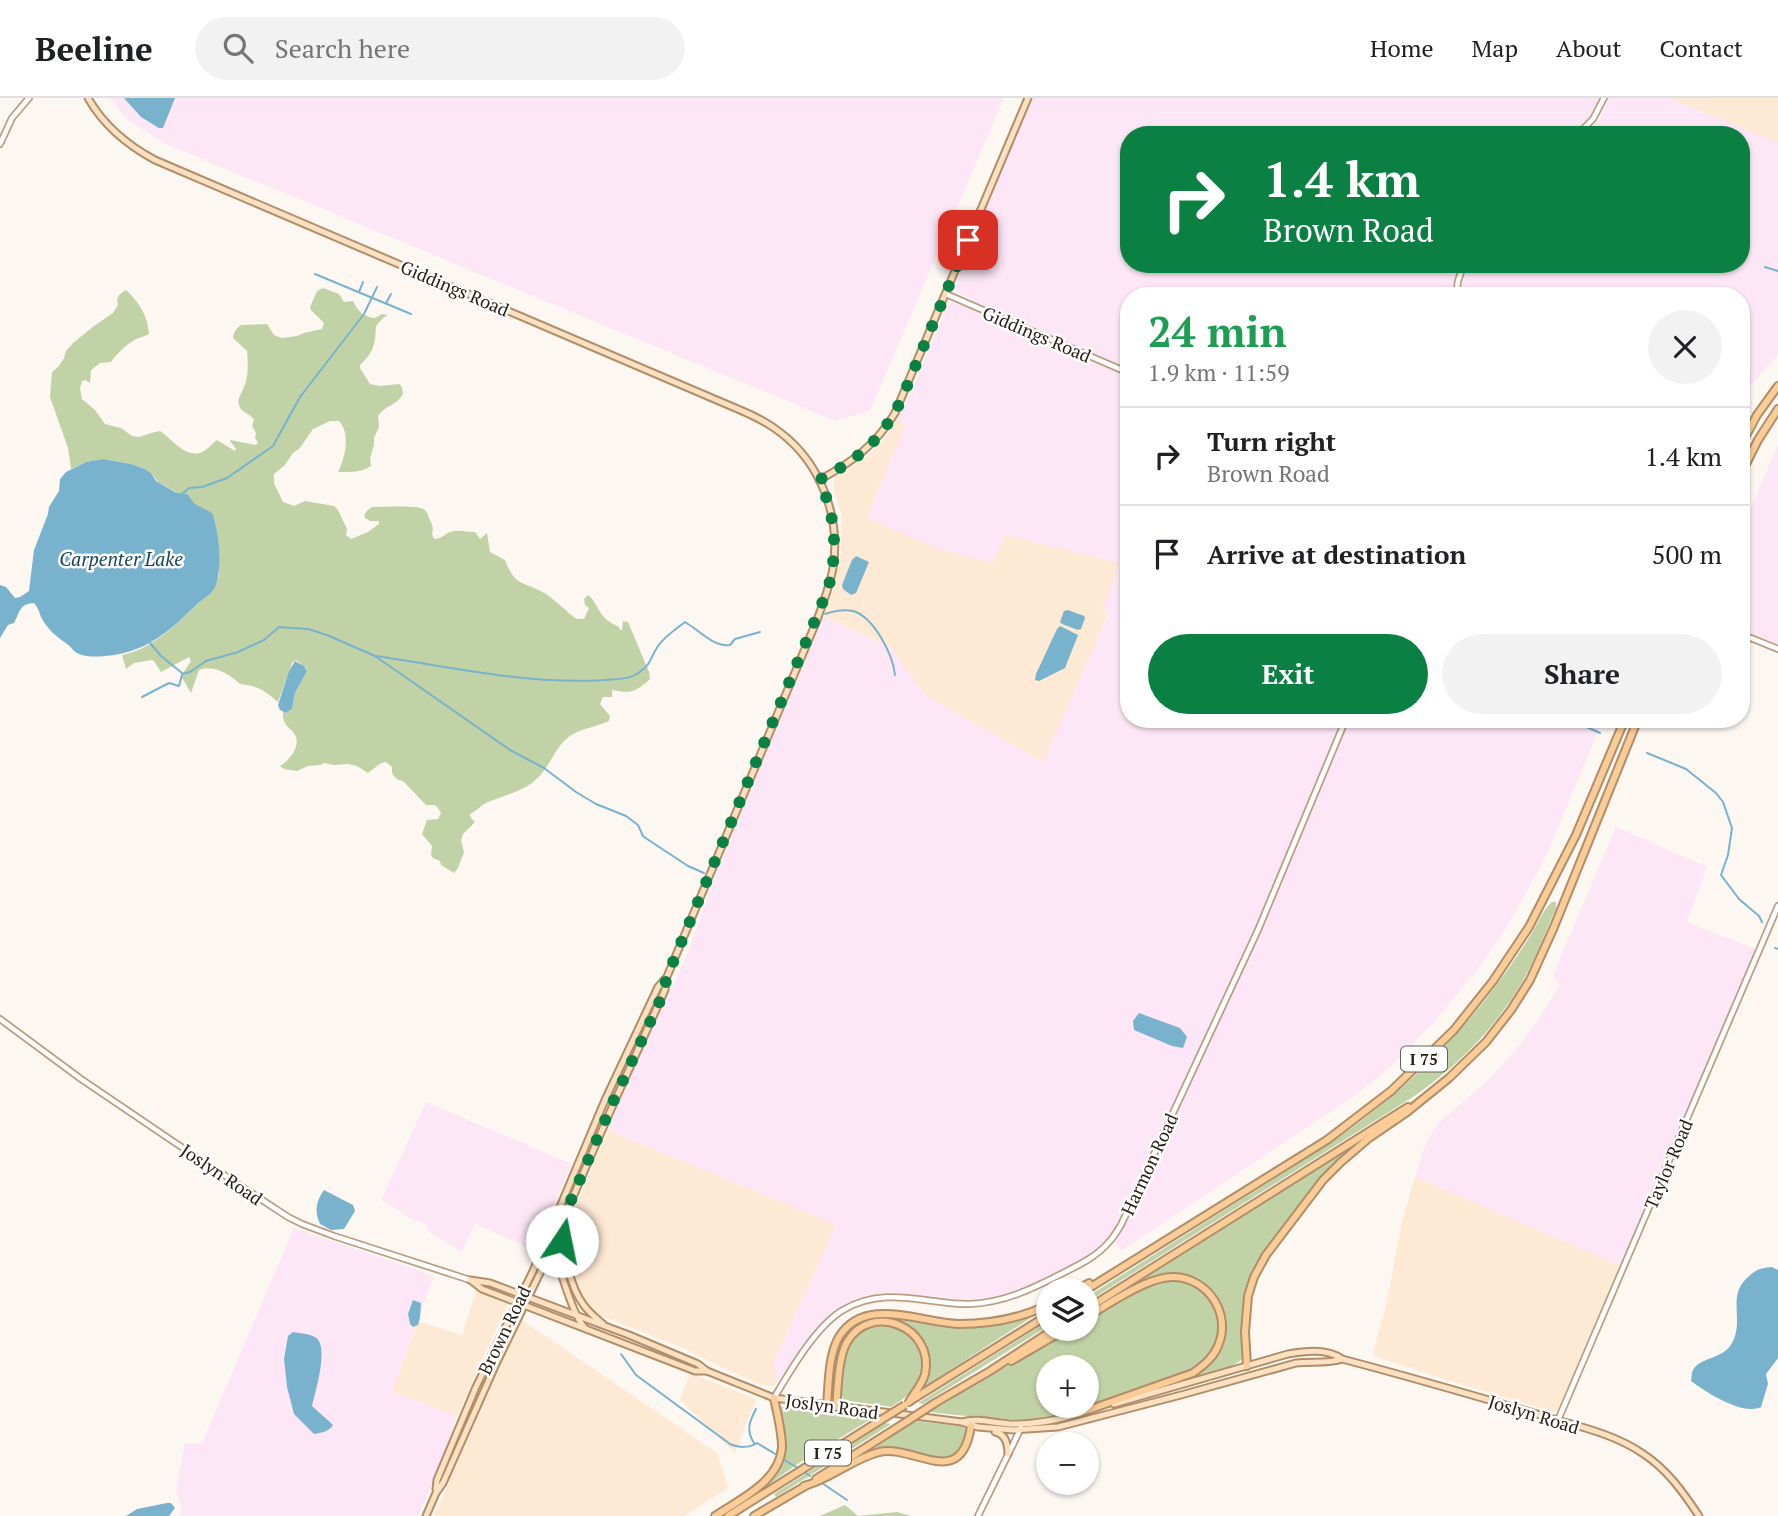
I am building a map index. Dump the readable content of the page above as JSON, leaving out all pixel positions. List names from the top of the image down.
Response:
{
  "streets": {
    "highway": ["I 75"],
    "main road": ["Giddings Road", "Joslyn Road", "Brown Road"],
    "street": ["Harmon Road", "Taylor Road"]
  },
  "crossings": [
    ["Giddings Road", "Brown Road"],
    ["Harmon Road", "Joslyn Road"],
    ["Taylor Road", "Joslyn Road"],
    ["Joslyn Road", "Brown Road"]
  ],
  "water": ["Carpenter Lake"],
  "page": {
    "header": "Beeline",
    "search": "Search here",
    "nav": [
      "Home",
      "Map",
      "About",
      "Contact"
    ],
    "turn": ["1.4 km", "Brown Road"],
    "heading": ["24 min", "1.9 km · 11:59"],
    "list": [
      {
        "name": "Turn right",
        "note": "Brown Road",
        "value": "1.4 km"
      },
      {
        "name": "Arrive at destination",
        "value": "500 m"
      }
    ],
    "buttons": ["Exit", "Share"],
    "map_buttons": ["+", "−"]
  }
}
